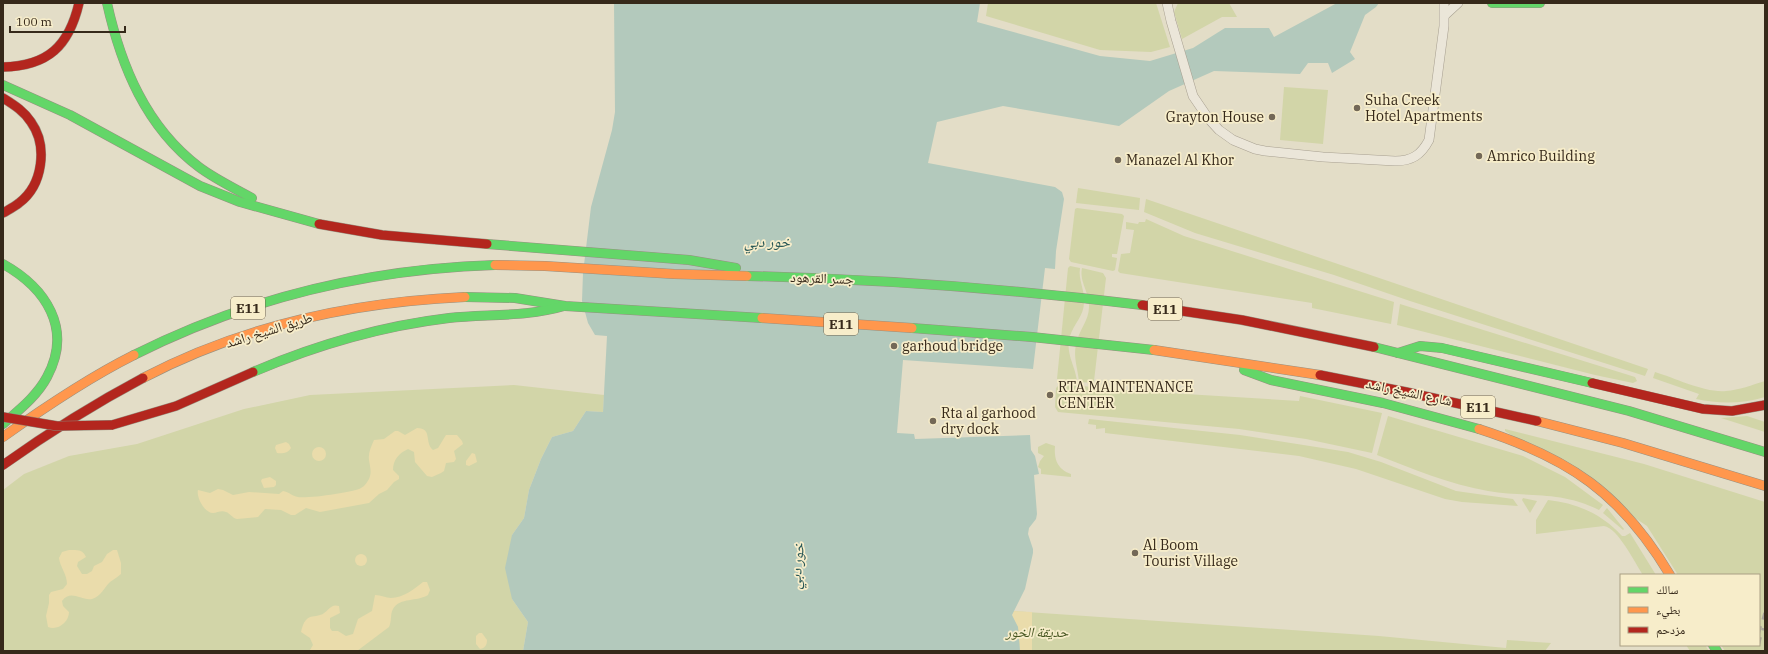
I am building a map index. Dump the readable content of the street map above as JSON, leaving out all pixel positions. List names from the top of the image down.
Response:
{
  "streets": {
    "main road": [
      "جسر القرهود",
      "E11",
      "طريق الشيخ راشد",
      "شارع الشيخ راشد"
    ]
  },
  "crossings": [
    ["جسر القرهود", "E11"],
    ["جسر القرهود", "طريق الشيخ راشد"],
    ["طريق الشيخ راشد", "شارع الشيخ راشد"]
  ],
  "water": ["خور دبي"],
  "parks": ["حديقة الخور"],
  "places": [
    "Suha Creek Hotel Apartments",
    "Grayton House",
    "Amrico Building",
    "Manazel Al Khor",
    "garhoud bridge",
    "RTA MAINTENANCE CENTER",
    "Rta al garhood dry dock",
    "Al Boom Tourist Village"
  ],
  "legend": ["سالك", "بطيء", "مزدحم"],
  "scale_bar": "100 m"
}
